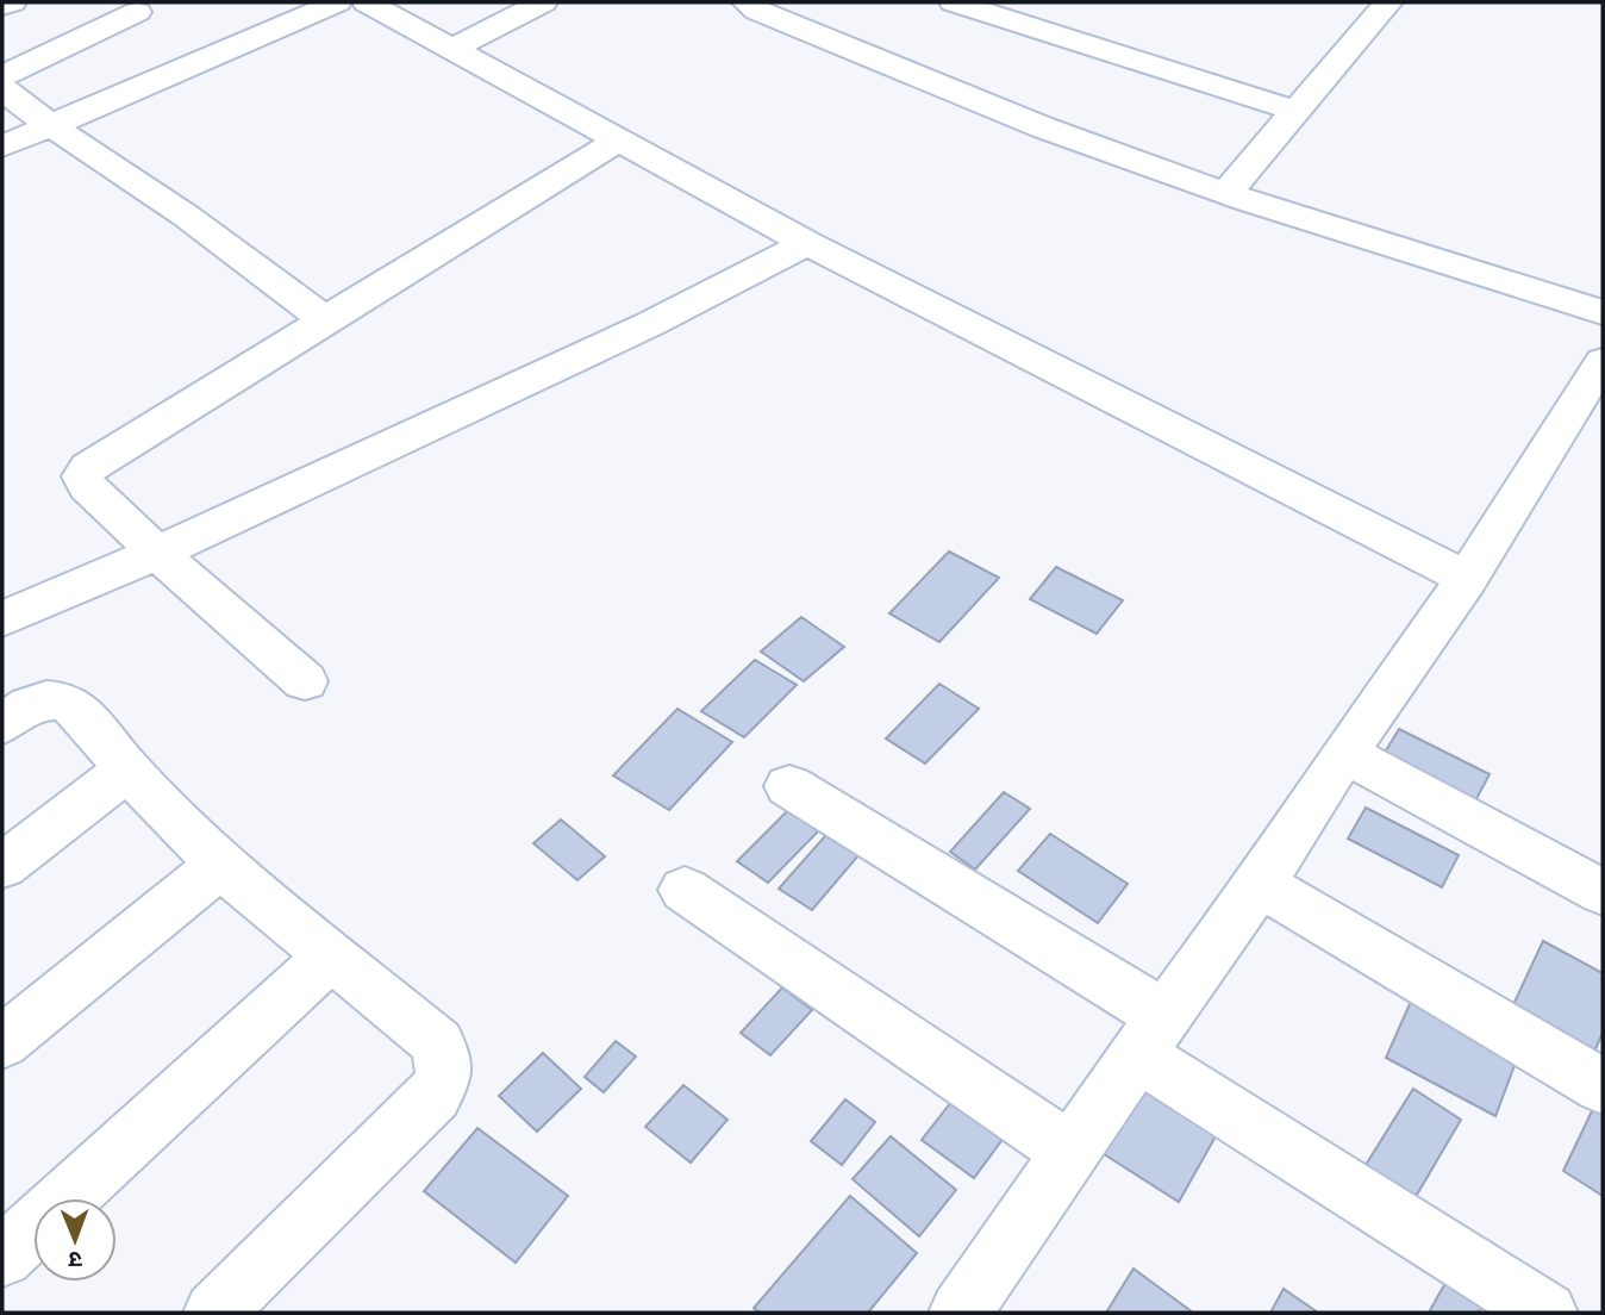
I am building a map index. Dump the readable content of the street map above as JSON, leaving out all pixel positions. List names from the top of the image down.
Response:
{
  "north": "bottom"
}
